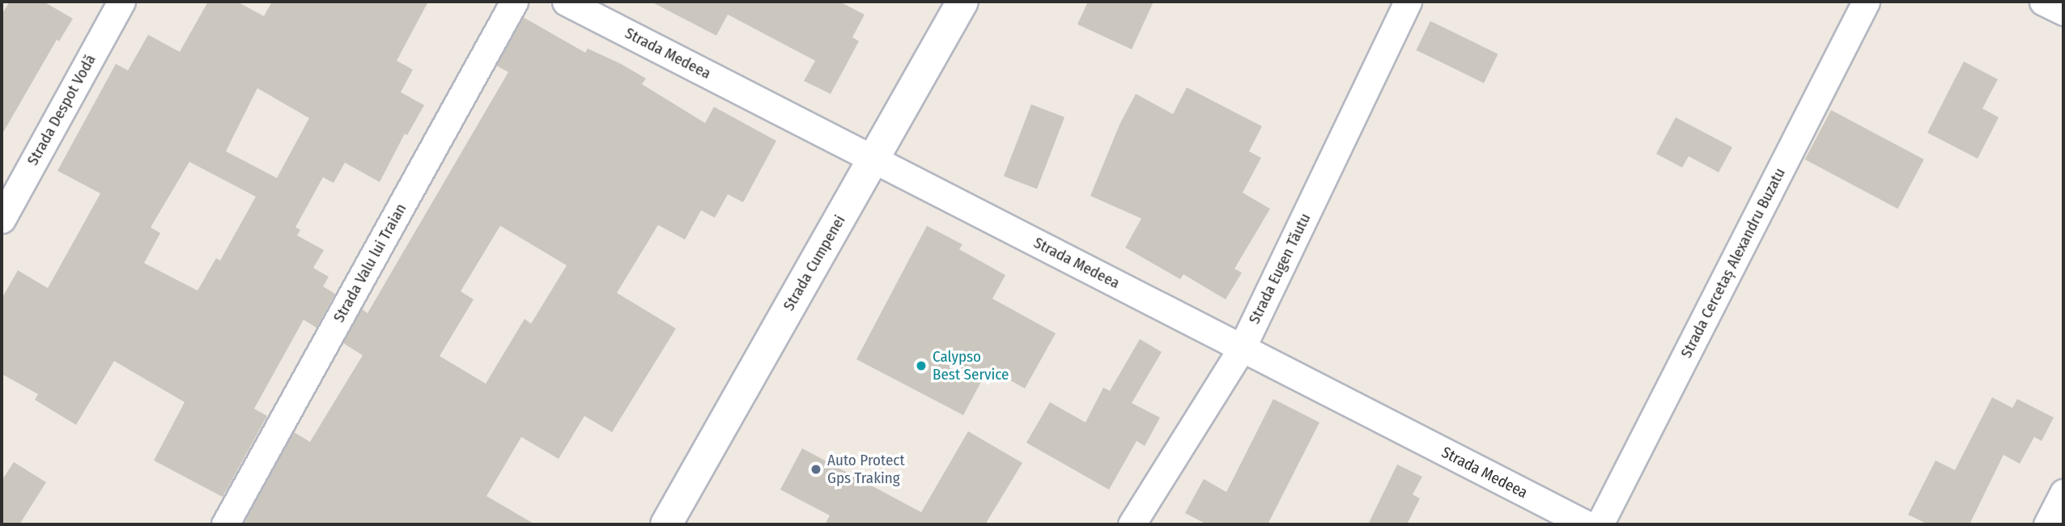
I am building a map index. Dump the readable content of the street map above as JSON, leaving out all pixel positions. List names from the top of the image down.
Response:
{
  "streets": {
    "main road": ["Strada Cumpenei"],
    "street": [
      "Strada Medeea",
      "Strada Despot Vodă",
      "Strada Valu lui Traian",
      "Strada Cercetaș Alexandru Buzatu",
      "Strada Eugen Tăutu"
    ]
  },
  "crossings": [
    ["Strada Medeea", "Strada Cumpenei"],
    ["Strada Medeea", "Strada Eugen Tăutu"]
  ],
  "places": ["Calypso Best Service", "Auto Protect Gps Traking"]
}
